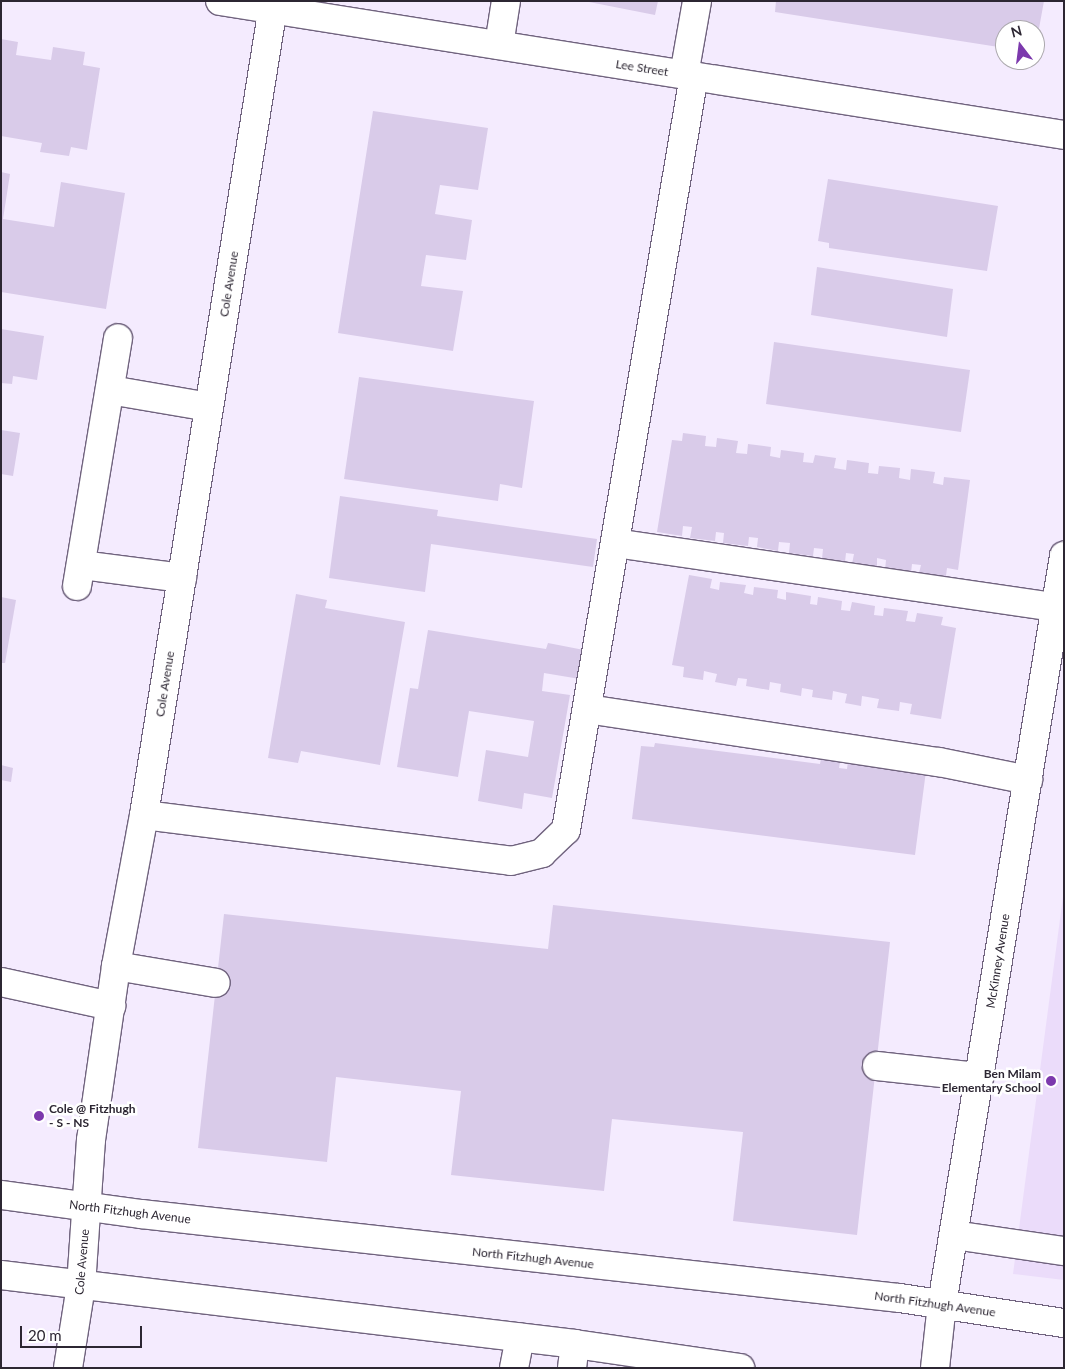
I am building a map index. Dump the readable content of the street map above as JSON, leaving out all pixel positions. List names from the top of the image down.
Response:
{
  "streets": {
    "street": [
      "Lee Street",
      "Cole Avenue",
      "McKinney Avenue",
      "North Fitzhugh Avenue"
    ]
  },
  "crossings": [
    ["Lee Street", "Cole Avenue"],
    ["Cole Avenue", "North Fitzhugh Avenue"],
    ["McKinney Avenue", "North Fitzhugh Avenue"]
  ],
  "places": ["Ben Milam Elementary School", "Cole @ Fitzhugh - S - NS"],
  "scale_bar": "20 m",
  "north": "top"
}
